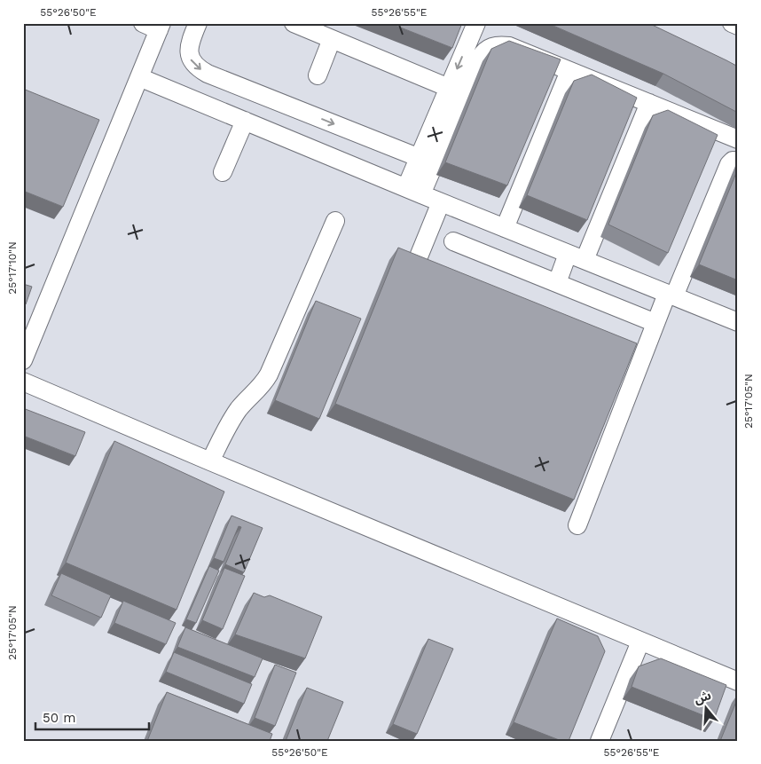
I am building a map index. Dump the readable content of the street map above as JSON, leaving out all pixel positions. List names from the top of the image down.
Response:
{
  "scale_bar": "50 m",
  "north": "top",
  "coordinates": [
    "55°26'50\"E",
    "55°26'55\"E",
    "25°17'10\"N",
    "25°17'05\"N"
  ]
}
